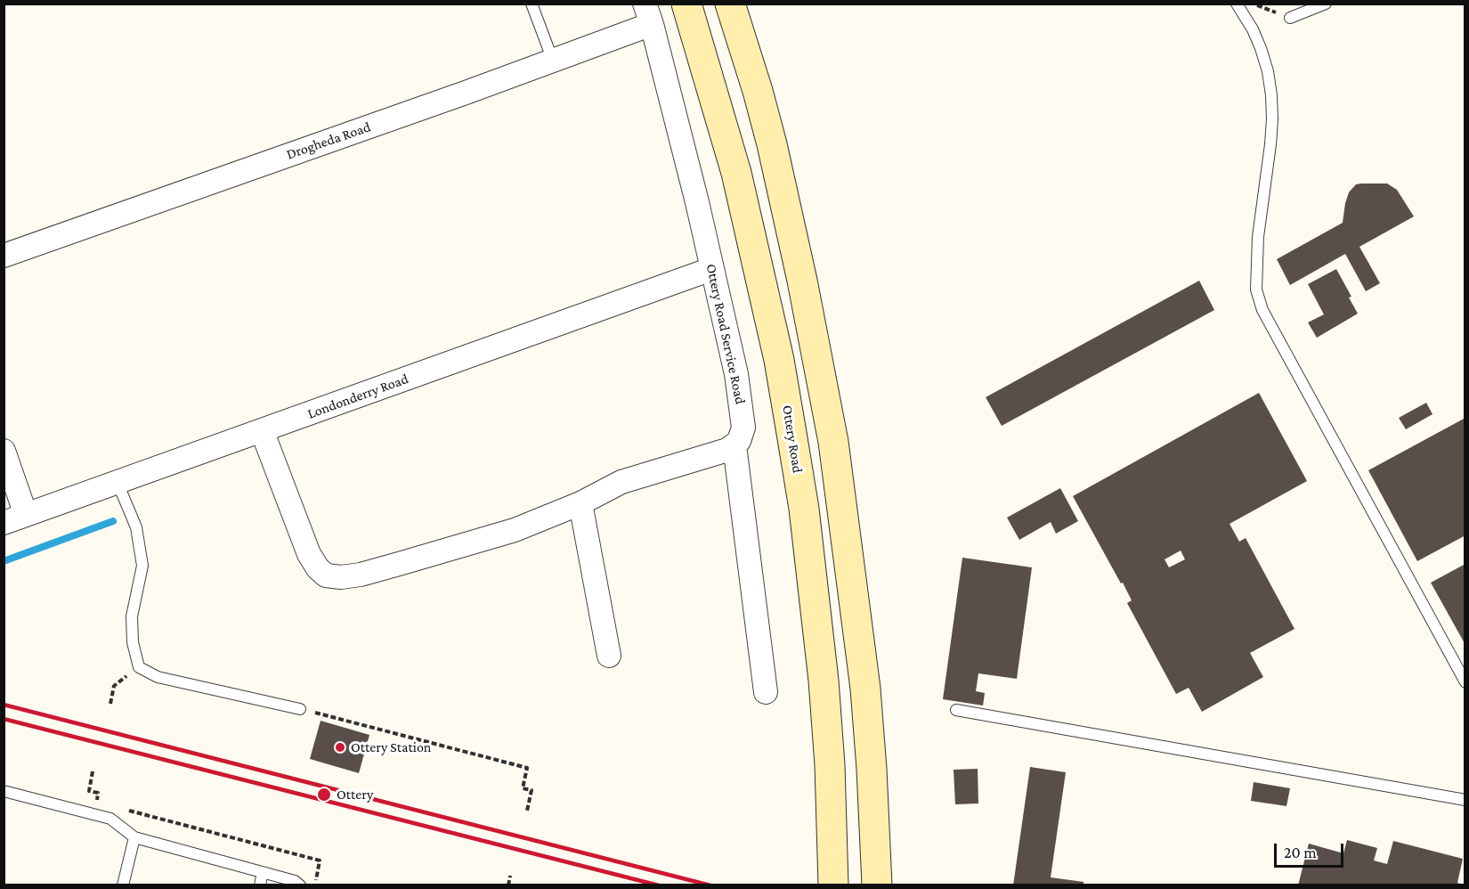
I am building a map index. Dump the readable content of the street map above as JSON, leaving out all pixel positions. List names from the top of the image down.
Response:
{
  "streets": {
    "main road": ["Ottery Road"],
    "street": ["Drogheda Road", "Ottery Road Service Road", "Londonderry Road"]
  },
  "crossings": [
    ["Drogheda Road", "Ottery Road Service Road"],
    ["Ottery Road Service Road", "Londonderry Road"]
  ],
  "places": ["Ottery Station", "Ottery"],
  "scale_bar": "20 m"
}
